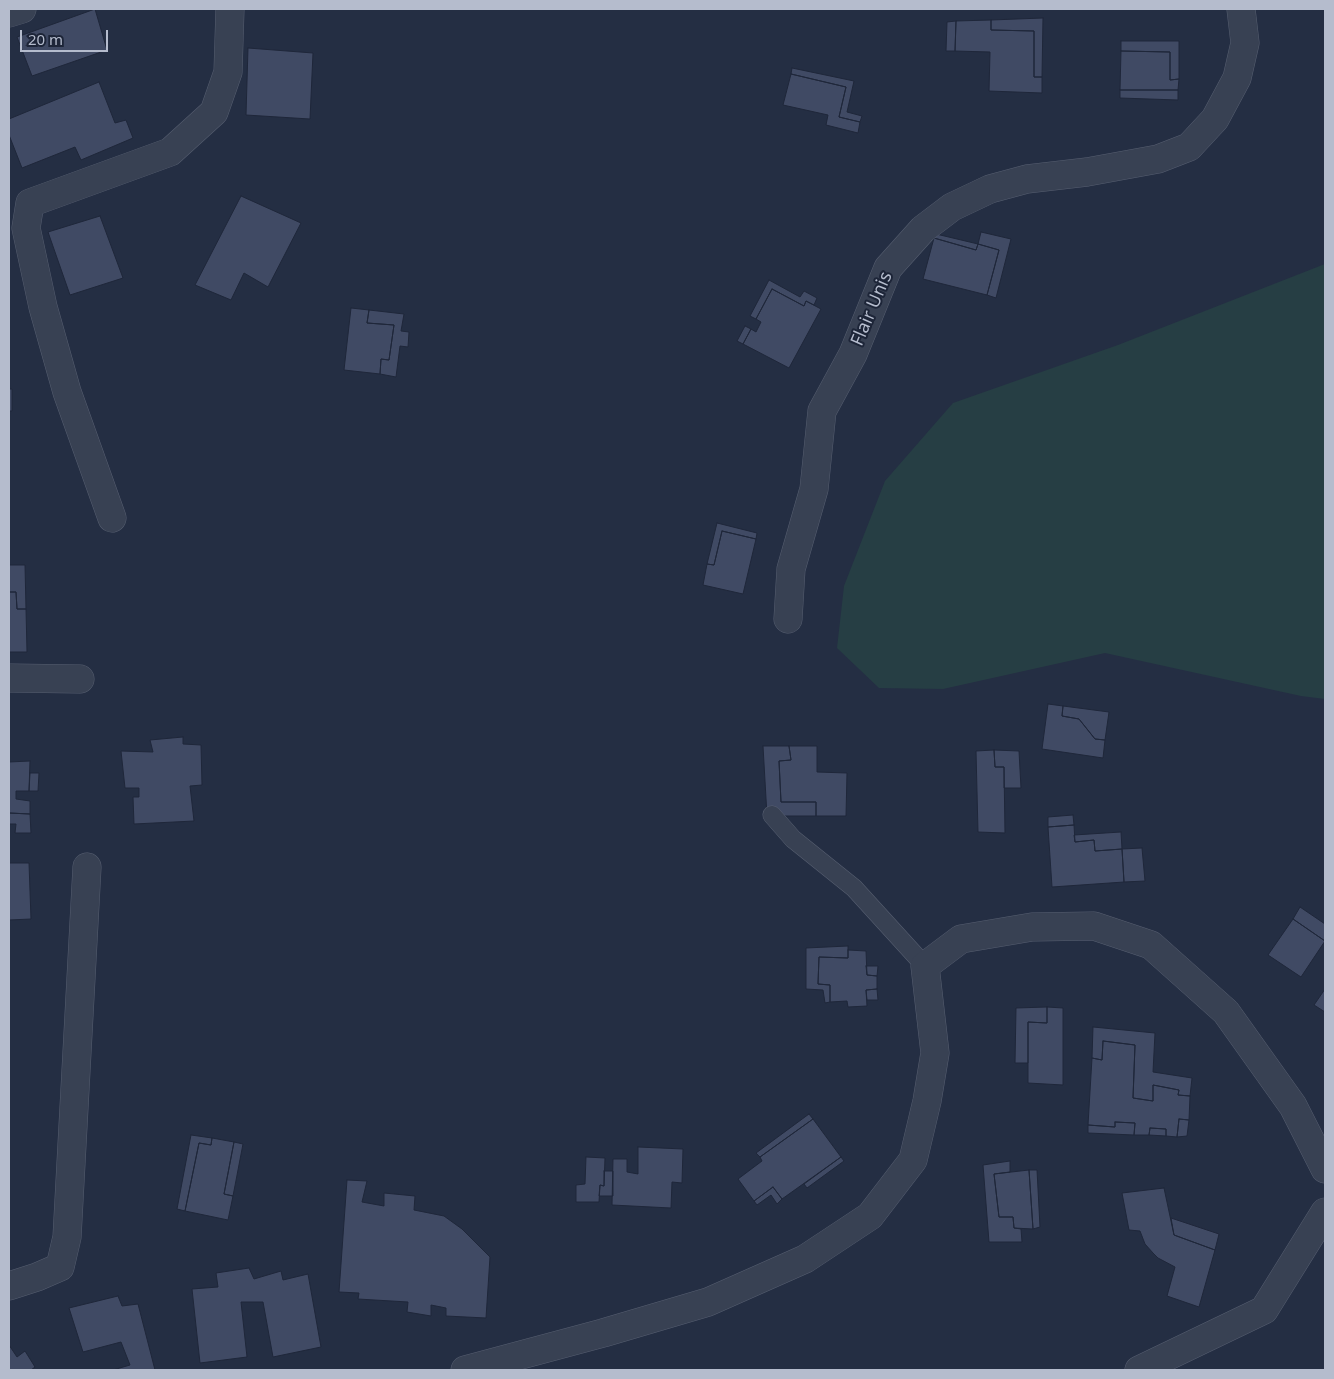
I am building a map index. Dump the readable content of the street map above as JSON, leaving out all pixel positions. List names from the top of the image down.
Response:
{
  "streets": {
    "street": ["Flair Unis"]
  },
  "scale_bar": "20 m"
}
